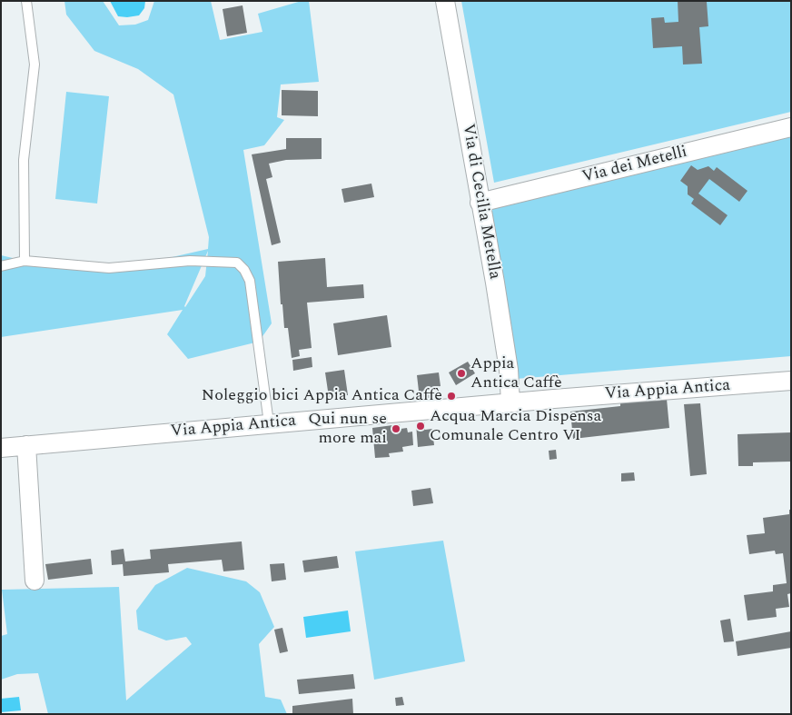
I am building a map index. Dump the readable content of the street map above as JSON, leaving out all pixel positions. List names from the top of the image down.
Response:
{
  "streets": {
    "street": ["Via dei Metelli", "Via di Cecilia Metella", "Via Appia Antica"]
  },
  "crossings": [
    ["Via dei Metelli", "Via di Cecilia Metella"],
    ["Via di Cecilia Metella", "Via Appia Antica"]
  ],
  "places": [
    "Appia Antica Caffè",
    "Noleggio bici Appia Antica Caffè",
    "Acqua Marcia Dispensa Comunale Centro VI",
    "Qui nun se more mai"
  ]
}
